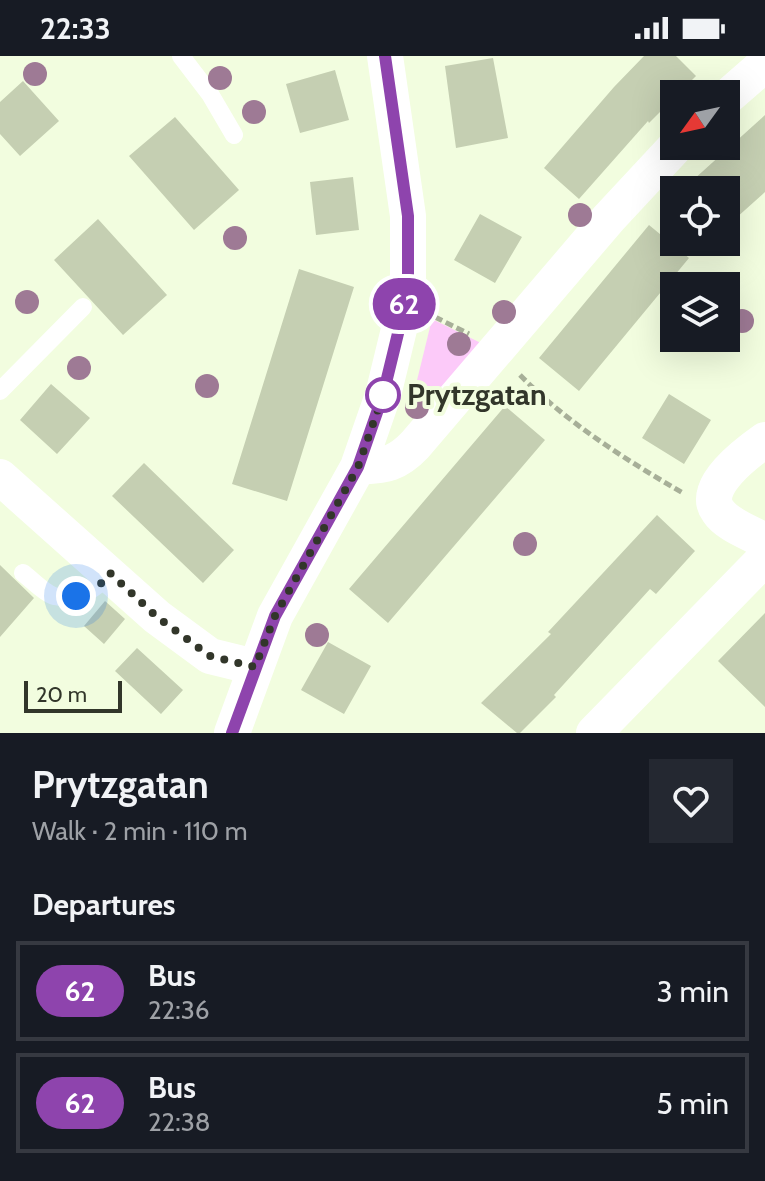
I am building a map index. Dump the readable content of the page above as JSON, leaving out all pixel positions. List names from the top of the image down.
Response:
{
  "places": ["Prytzgatan"],
  "lines": ["bus line 62"],
  "scale_bar": "20 m",
  "north": "bottom left",
  "page": {
    "status": "22:33",
    "on_map": "62",
    "scale": "20 m",
    "heading": [
      ["Prytzgatan", "Walk · 2 min · 110 m"],
      "Departures"
    ],
    "list": [
      {
        "mark": "62",
        "name": "Bus",
        "note": "22:36",
        "value": "3 min"
      },
      {
        "mark": "62",
        "name": "Bus",
        "note": "22:38",
        "value": "5 min"
      }
    ]
  }
}
